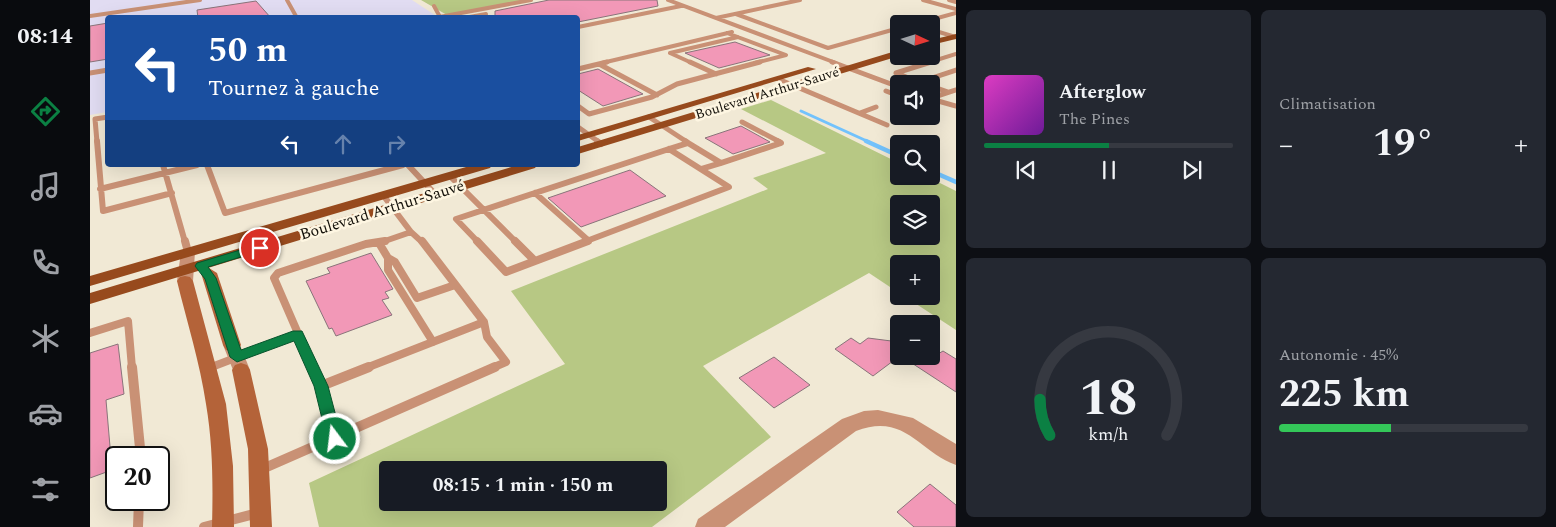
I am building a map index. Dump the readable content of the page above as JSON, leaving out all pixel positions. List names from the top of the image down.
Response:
{
  "streets": {
    "main road": ["Boulevard Arthur-Sauvé"]
  },
  "north": "right",
  "page": {
    "tabs": "08:14",
    "tile": [
      "Climatisation",
      ["Autonomie · 45%", "225 km"]
    ],
    "map_buttons": ["+", "−"],
    "turn": ["50 m", "Tournez à gauche"],
    "song": ["Afterglow", "The Pines"],
    "heat": ["−", "19°", "+"],
    "limit": "20",
    "trip": "08:15 · 1 min · 150 m",
    "gauge": ["18", "km/h"]
  }
}
